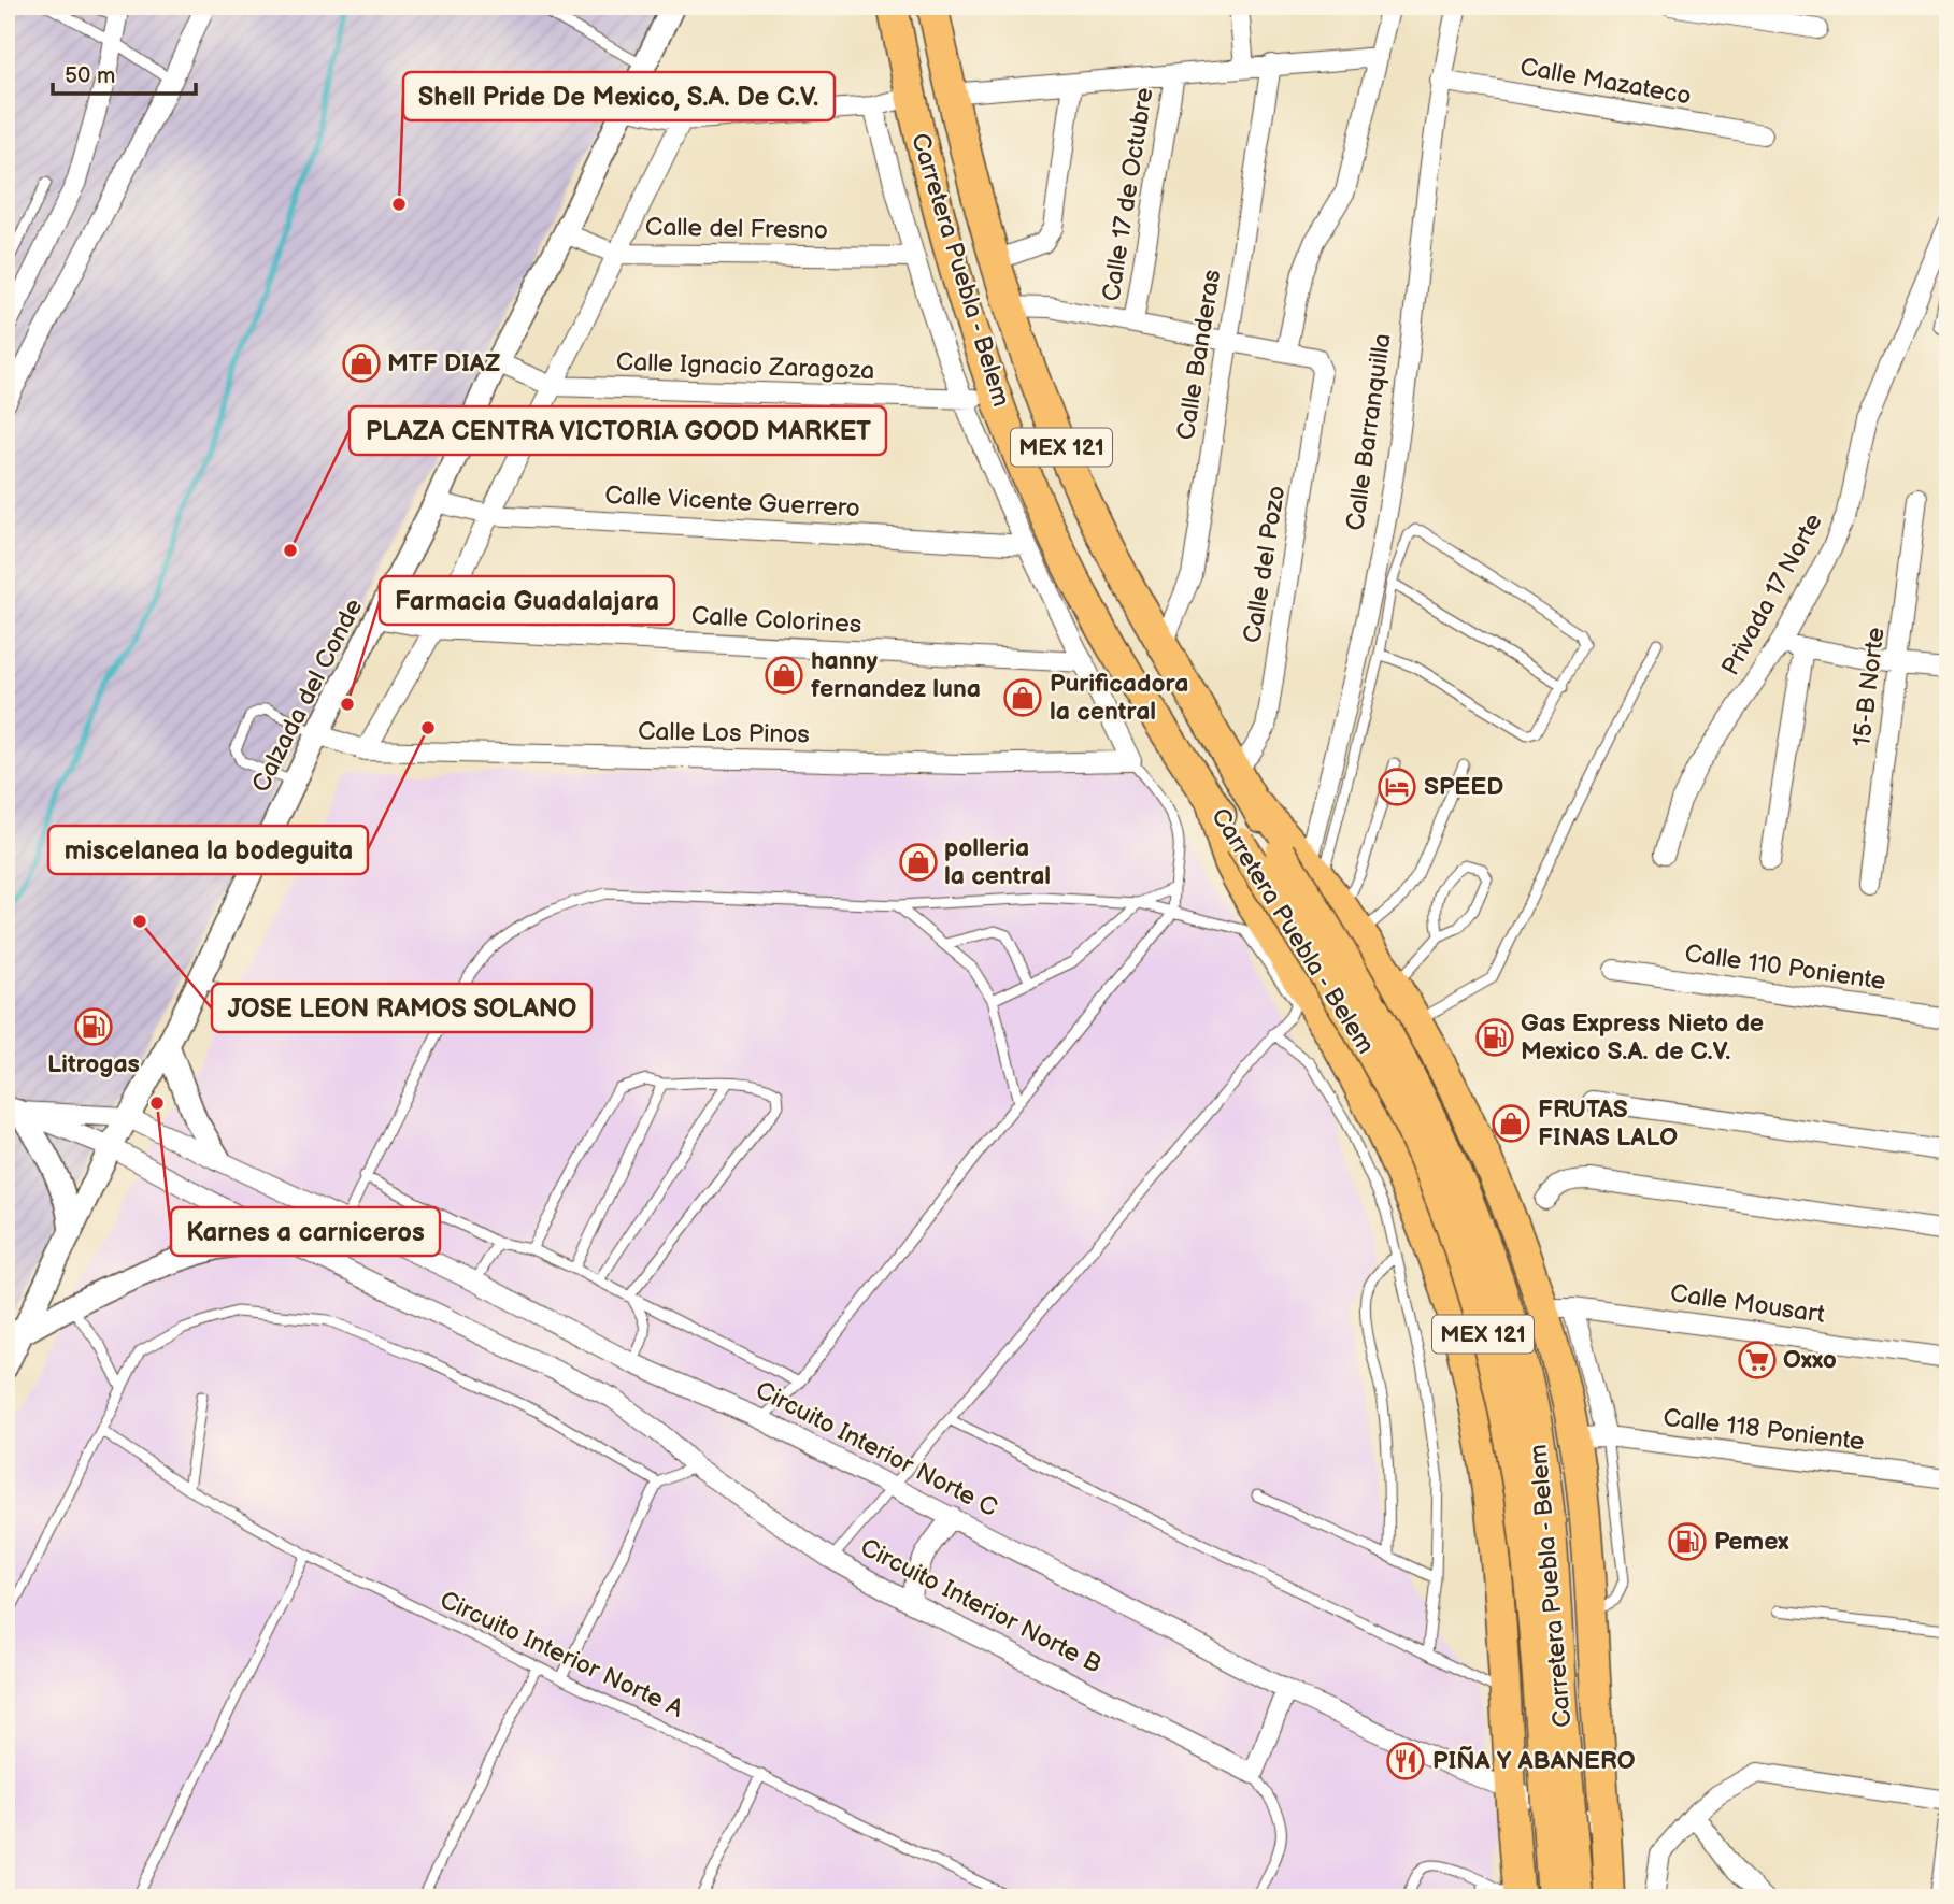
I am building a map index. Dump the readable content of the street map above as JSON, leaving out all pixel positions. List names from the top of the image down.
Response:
{
  "streets": {
    "main road": ["Carretera Puebla - Belem", "MEX 121"],
    "street": [
      "Calle Mazateco",
      "Calle 17 de Octubre",
      "Calle del Fresno",
      "Calle Banderas",
      "Calle Ignacio Zaragoza",
      "Calle Barranquilla",
      "Calle Vicente Guerrero",
      "Calle del Pozo",
      "Privada 17 Norte",
      "Calle Colorines",
      "15-B Norte",
      "Calzada del Conde",
      "Calle Los Pinos",
      "Calle 110 Poniente",
      "Calle Mousart",
      "Calle 118 Poniente",
      "Circuito Interior Norte C",
      "Circuito Interior Norte B"
    ],
    "lane": ["Circuito Interior Norte A"]
  },
  "crossings": [
    ["Calle Mazateco", "Calle Barranquilla"],
    ["Calle del Fresno", "Calzada del Conde"],
    ["Carretera Puebla - Belem", "Calle Banderas"],
    ["Carretera Puebla - Belem", "Calle Ignacio Zaragoza"],
    ["Carretera Puebla - Belem", "Calle Barranquilla"],
    ["Carretera Puebla - Belem", "Calle del Pozo"],
    ["Calle Ignacio Zaragoza", "Calzada del Conde"],
    ["Calle Vicente Guerrero", "Calzada del Conde"],
    ["Calle Colorines", "Calzada del Conde"],
    ["Calzada del Conde", "Calle Los Pinos"],
    ["Calzada del Conde", "Circuito Interior Norte C"]
  ],
  "places": {
    "other": [
      "Shell Pride De Mexico, S.A. De C.V.",
      "PLAZA CENTRA VICTORIA GOOD MARKET",
      "Farmacia Guadalajara",
      "miscelanea la bodeguita",
      "JOSE LEON RAMOS SOLANO",
      "Karnes a carniceros"
    ],
    "shop": [
      "MTF DIAZ",
      "hanny fernandez luna",
      "Purificadora la central",
      "polleria la central",
      "FRUTAS FINAS LALO"
    ],
    "hotel": ["SPEED"],
    "fuel station": ["Litrogas", "Gas Express Nieto de Mexico S.A. de C.V.", "Pemex"],
    "supermarket": ["Oxxo"],
    "restaurant": ["PIÑA Y ABANERO"]
  },
  "scale_bar": "50 m"
}
